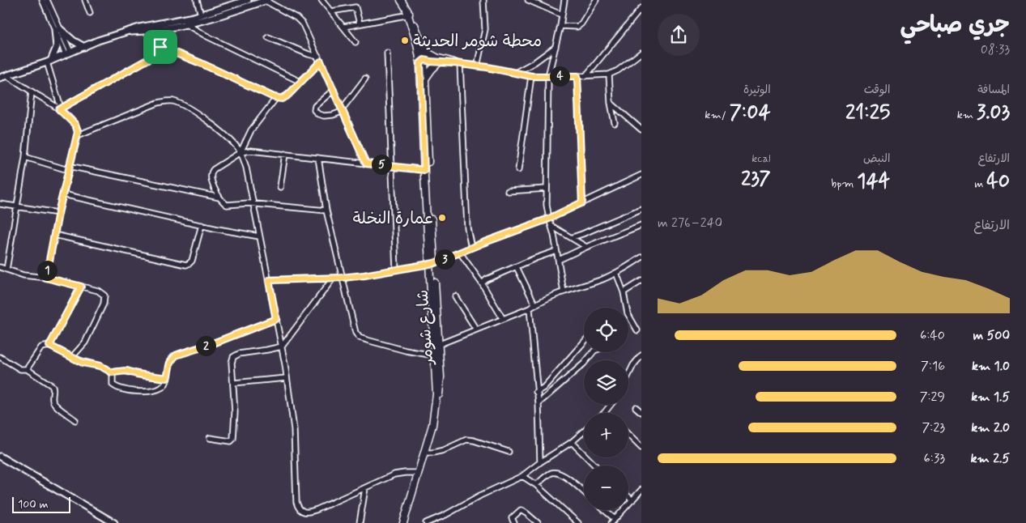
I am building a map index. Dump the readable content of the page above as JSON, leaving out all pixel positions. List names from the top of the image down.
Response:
{
  "streets": {
    "main road": ["شارع شومر"]
  },
  "places": ["محطة شومر الحديثة", "عمارة النخلة"],
  "scale_bar": "100 m",
  "page": {
    "heading": ["جري صباحي", "08:33"],
    "pins": [
      "4",
      "5",
      "3",
      "1",
      "2"
    ],
    "stats": [
      ["المسافة", "3.03 km"],
      ["الوقت", "21:25"],
      ["الوتيرة", "7:04 /km"],
      ["الارتفاع", "40 m"],
      ["النبض", "144 bpm"],
      ["kcal", "237"]
    ],
    "chart": ["الارتفاع", "240–276 m"],
    "map_buttons": ["+", "−"],
    "list": [
      {
        "name": "500 m",
        "note": "6:40"
      },
      {
        "name": "1.0 km",
        "note": "7:16"
      },
      {
        "name": "1.5 km",
        "note": "7:29"
      },
      {
        "name": "2.0 km",
        "note": "7:23"
      },
      {
        "name": "2.5 km",
        "note": "6:33"
      }
    ],
    "scale": "100 m"
  }
}
